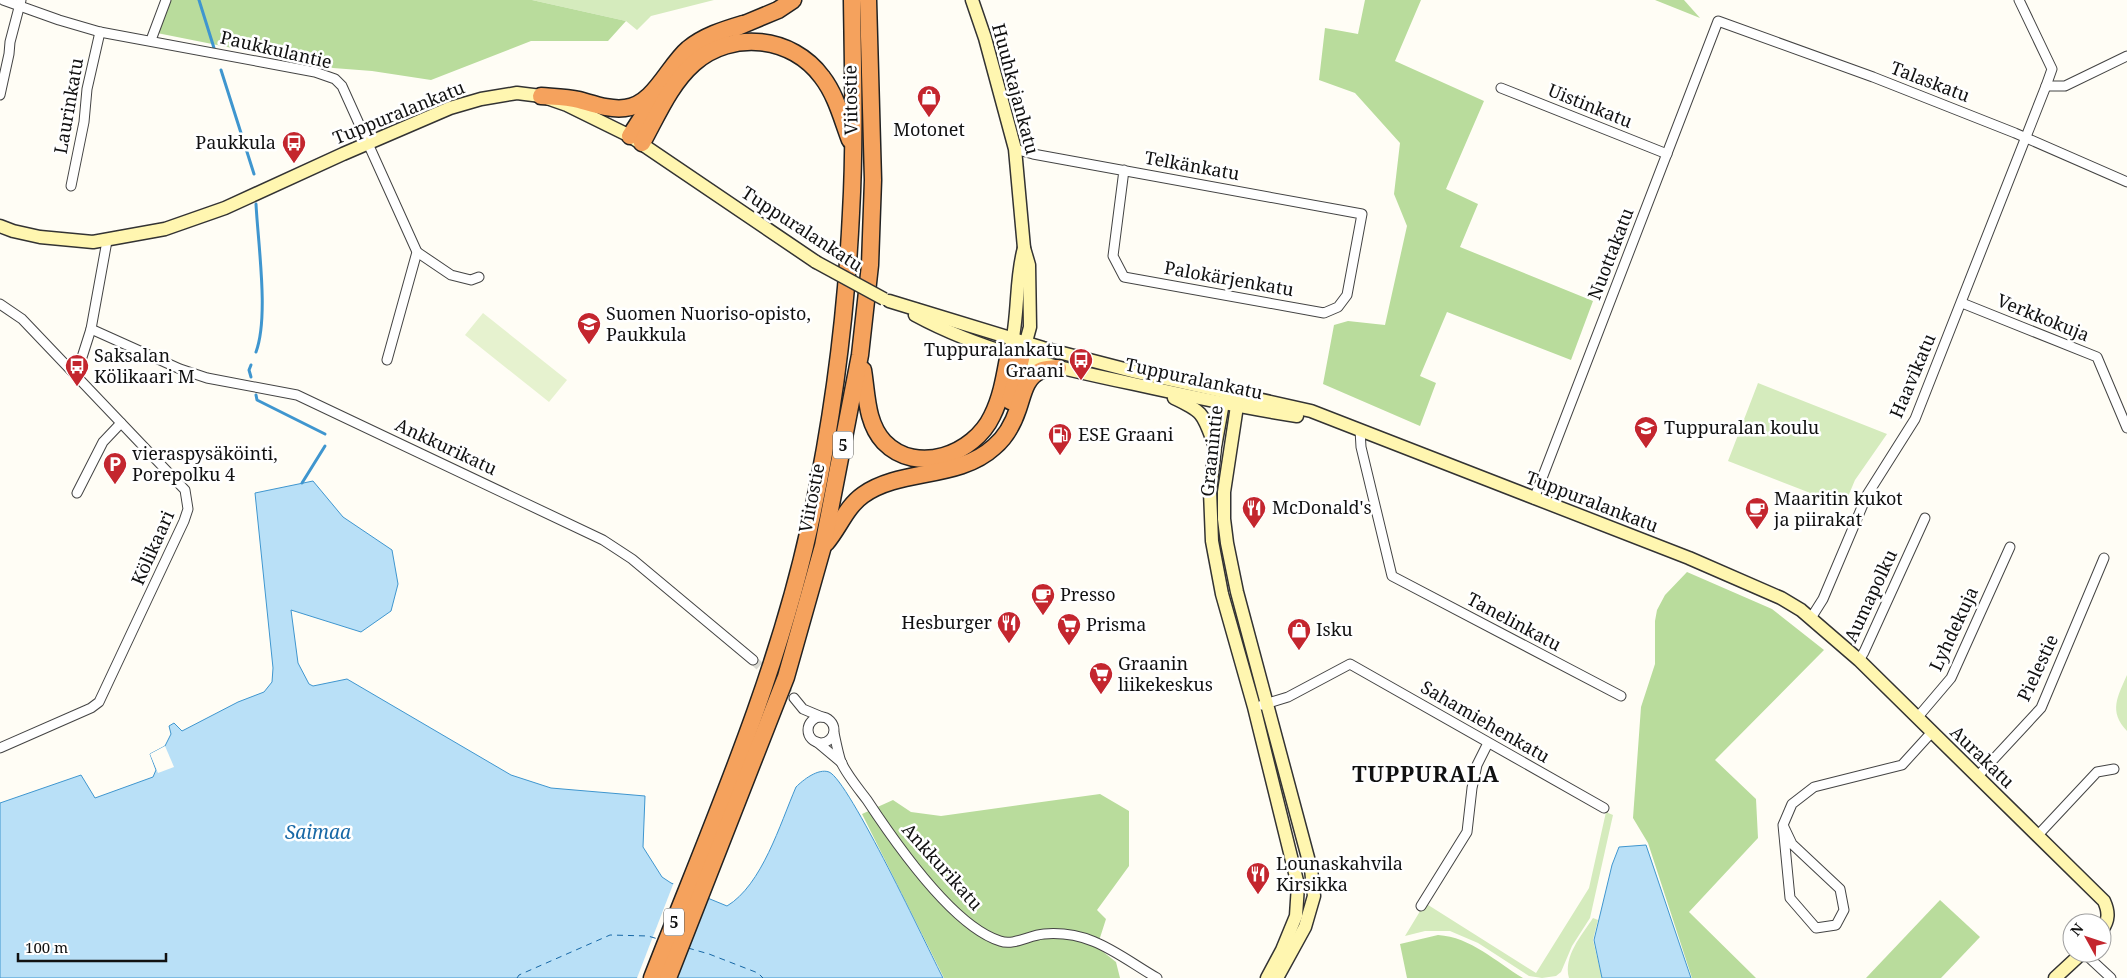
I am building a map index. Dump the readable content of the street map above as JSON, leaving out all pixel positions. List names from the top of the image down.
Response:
{
  "streets": {
    "highway": ["Viitostie", "5"],
    "street": [
      "Paukkulantie",
      "Talaskatu",
      "Huuhkajankatu",
      "Laurinkatu",
      "Uistinkatu",
      "Tuppuralankatu",
      "Telkänkatu",
      "Nuottakatu",
      "Palokärjenkatu",
      "Verkkokuja",
      "Haavikatu",
      "Ankkurikatu",
      "Graanintie",
      "Kölikaari",
      "Aumapolku",
      "Tanelinkatu",
      "Lyhdekuja",
      "Pielestie",
      "Sahamiehenkatu",
      "Aurakatu"
    ]
  },
  "crossings": [
    ["Paukkulantie", "Laurinkatu"],
    ["Paukkulantie", "Tuppuralankatu"],
    ["Talaskatu", "Nuottakatu"],
    ["Talaskatu", "Haavikatu"],
    ["Huuhkajankatu", "Tuppuralankatu"],
    ["Huuhkajankatu", "Telkänkatu"],
    ["Uistinkatu", "Nuottakatu"],
    ["Tuppuralankatu", "Nuottakatu"],
    ["Tuppuralankatu", "Haavikatu"],
    ["Tuppuralankatu", "Graanintie"],
    ["Tuppuralankatu", "Tanelinkatu"],
    ["Tuppuralankatu", "Aurakatu"],
    ["Telkänkatu", "Palokärjenkatu"],
    ["Verkkokuja", "Haavikatu"],
    ["Haavikatu", "Aurakatu"],
    ["Graanintie", "Sahamiehenkatu"],
    ["Aumapolku", "Aurakatu"],
    ["Lyhdekuja", "Aurakatu"],
    ["Pielestie", "Aurakatu"]
  ],
  "districts": ["TUPPURALA"],
  "water": ["Saimaa"],
  "places": {
    "shop": ["Motonet", "Isku"],
    "bus stop": ["Paukkula", "Tuppuralankatu Graani", "Saksalan Kölikaari M"],
    "school or university": ["Suomen Nuoriso-opisto, Paukkula", "Tuppuralan koulu"],
    "fuel station": ["ESE Graani"],
    "parking": ["vieraspysäköinti, Porepolku 4"],
    "restaurant": ["McDonald's", "Hesburger", "Lounaskahvila Kirsikka"],
    "cafe": ["Maaritin kukot ja piirakat", "Presso"],
    "supermarket": ["Prisma", "Graanin liikekeskus"]
  },
  "scale_bar": "100 m",
  "north": "top left"
}
